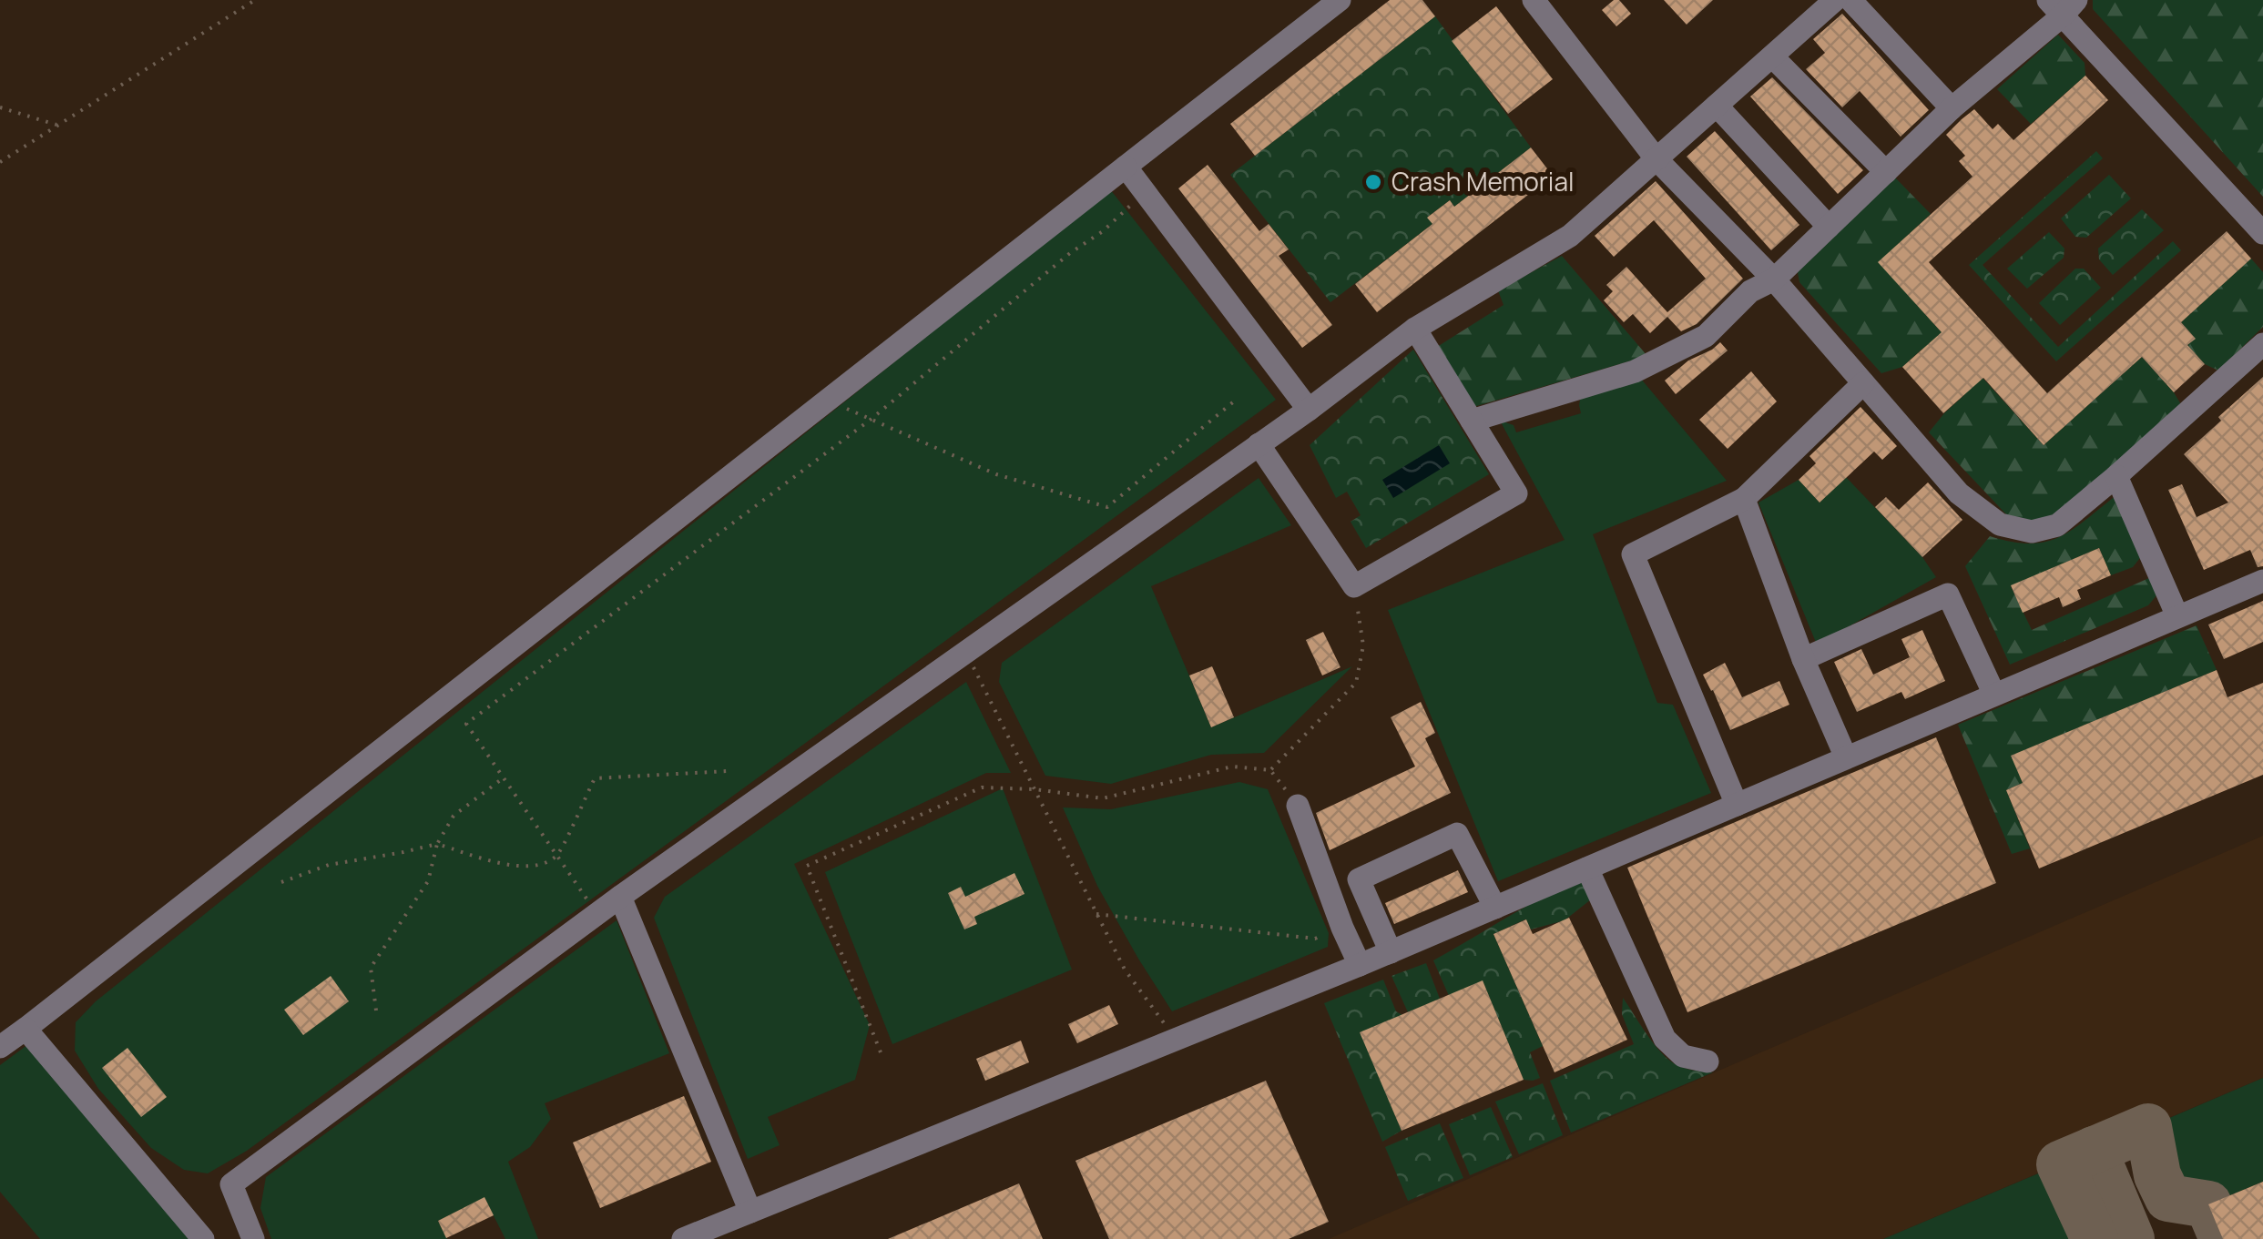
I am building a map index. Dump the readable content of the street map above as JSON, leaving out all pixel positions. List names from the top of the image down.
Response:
{
  "places": ["Crash Memorial"]
}
